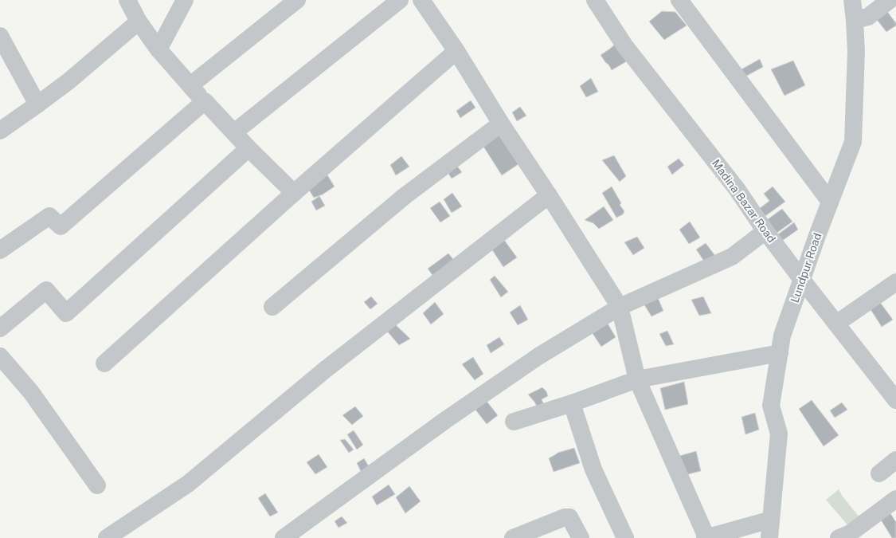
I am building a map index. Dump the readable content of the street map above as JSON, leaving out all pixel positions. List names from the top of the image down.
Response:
{
  "streets": {
    "street": ["Madina Bazar Road", "Lundpur Road"]
  },
  "crossings": [
    ["Madina Bazar Road", "Lundpur Road"]
  ]
}
